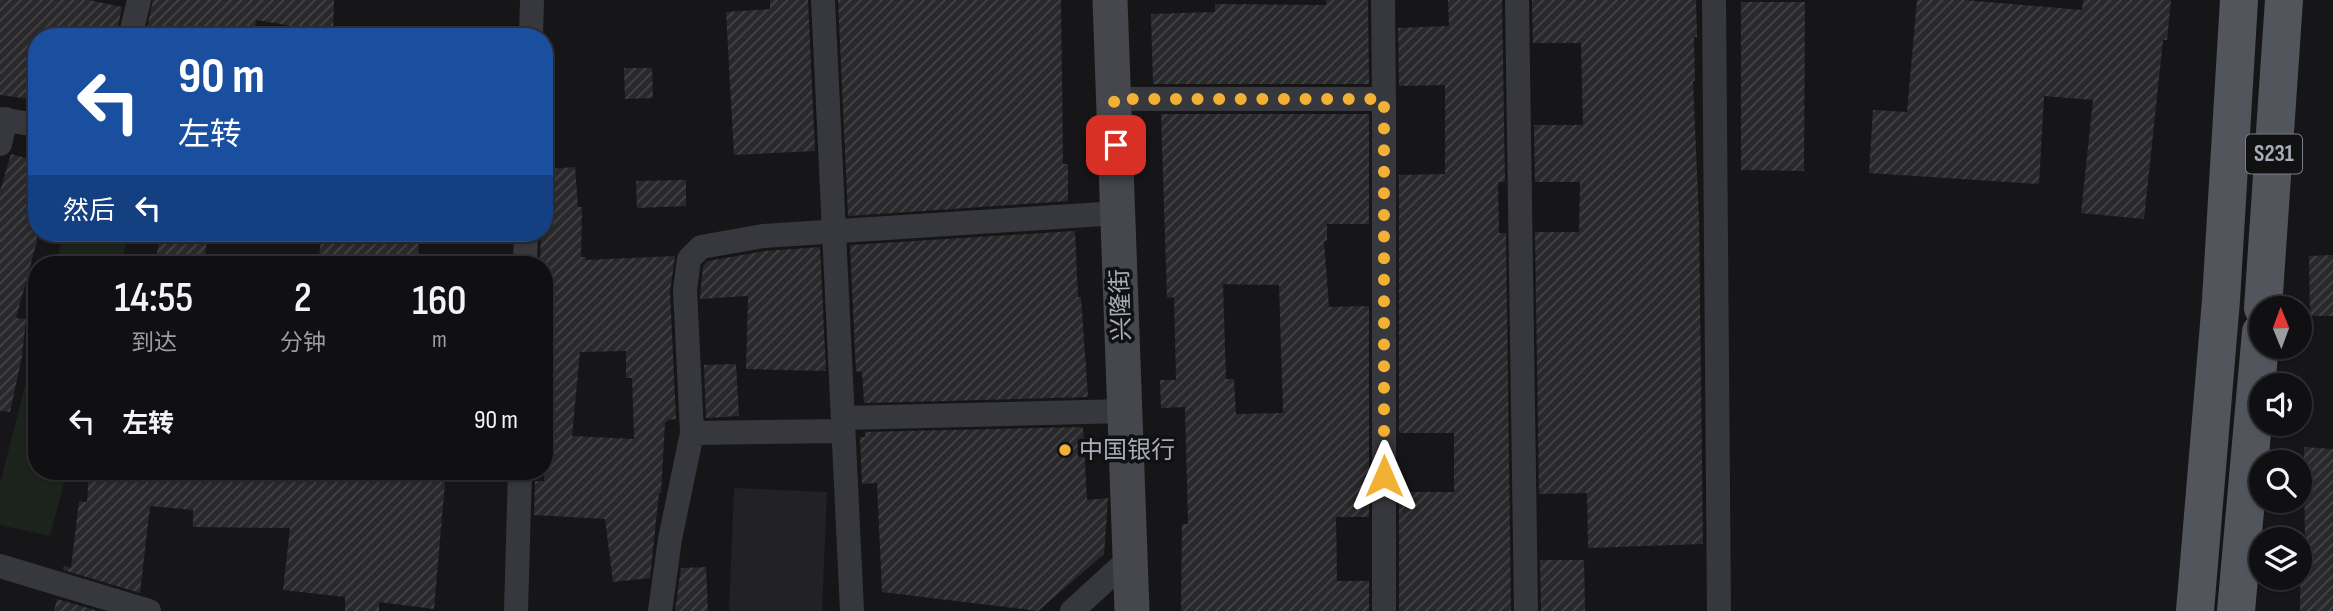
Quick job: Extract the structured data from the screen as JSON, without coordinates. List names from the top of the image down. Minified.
{"streets":{"main road":["S231"],"street":["兴隆街"]},"places":["中国银行"],"north":"top","page":{"turn":["90 m","左转"],"then":"然后","eta":["14:55","到达","2","分钟","160","m"],"list":[{"name":"左转","value":"90 m"}]}}
